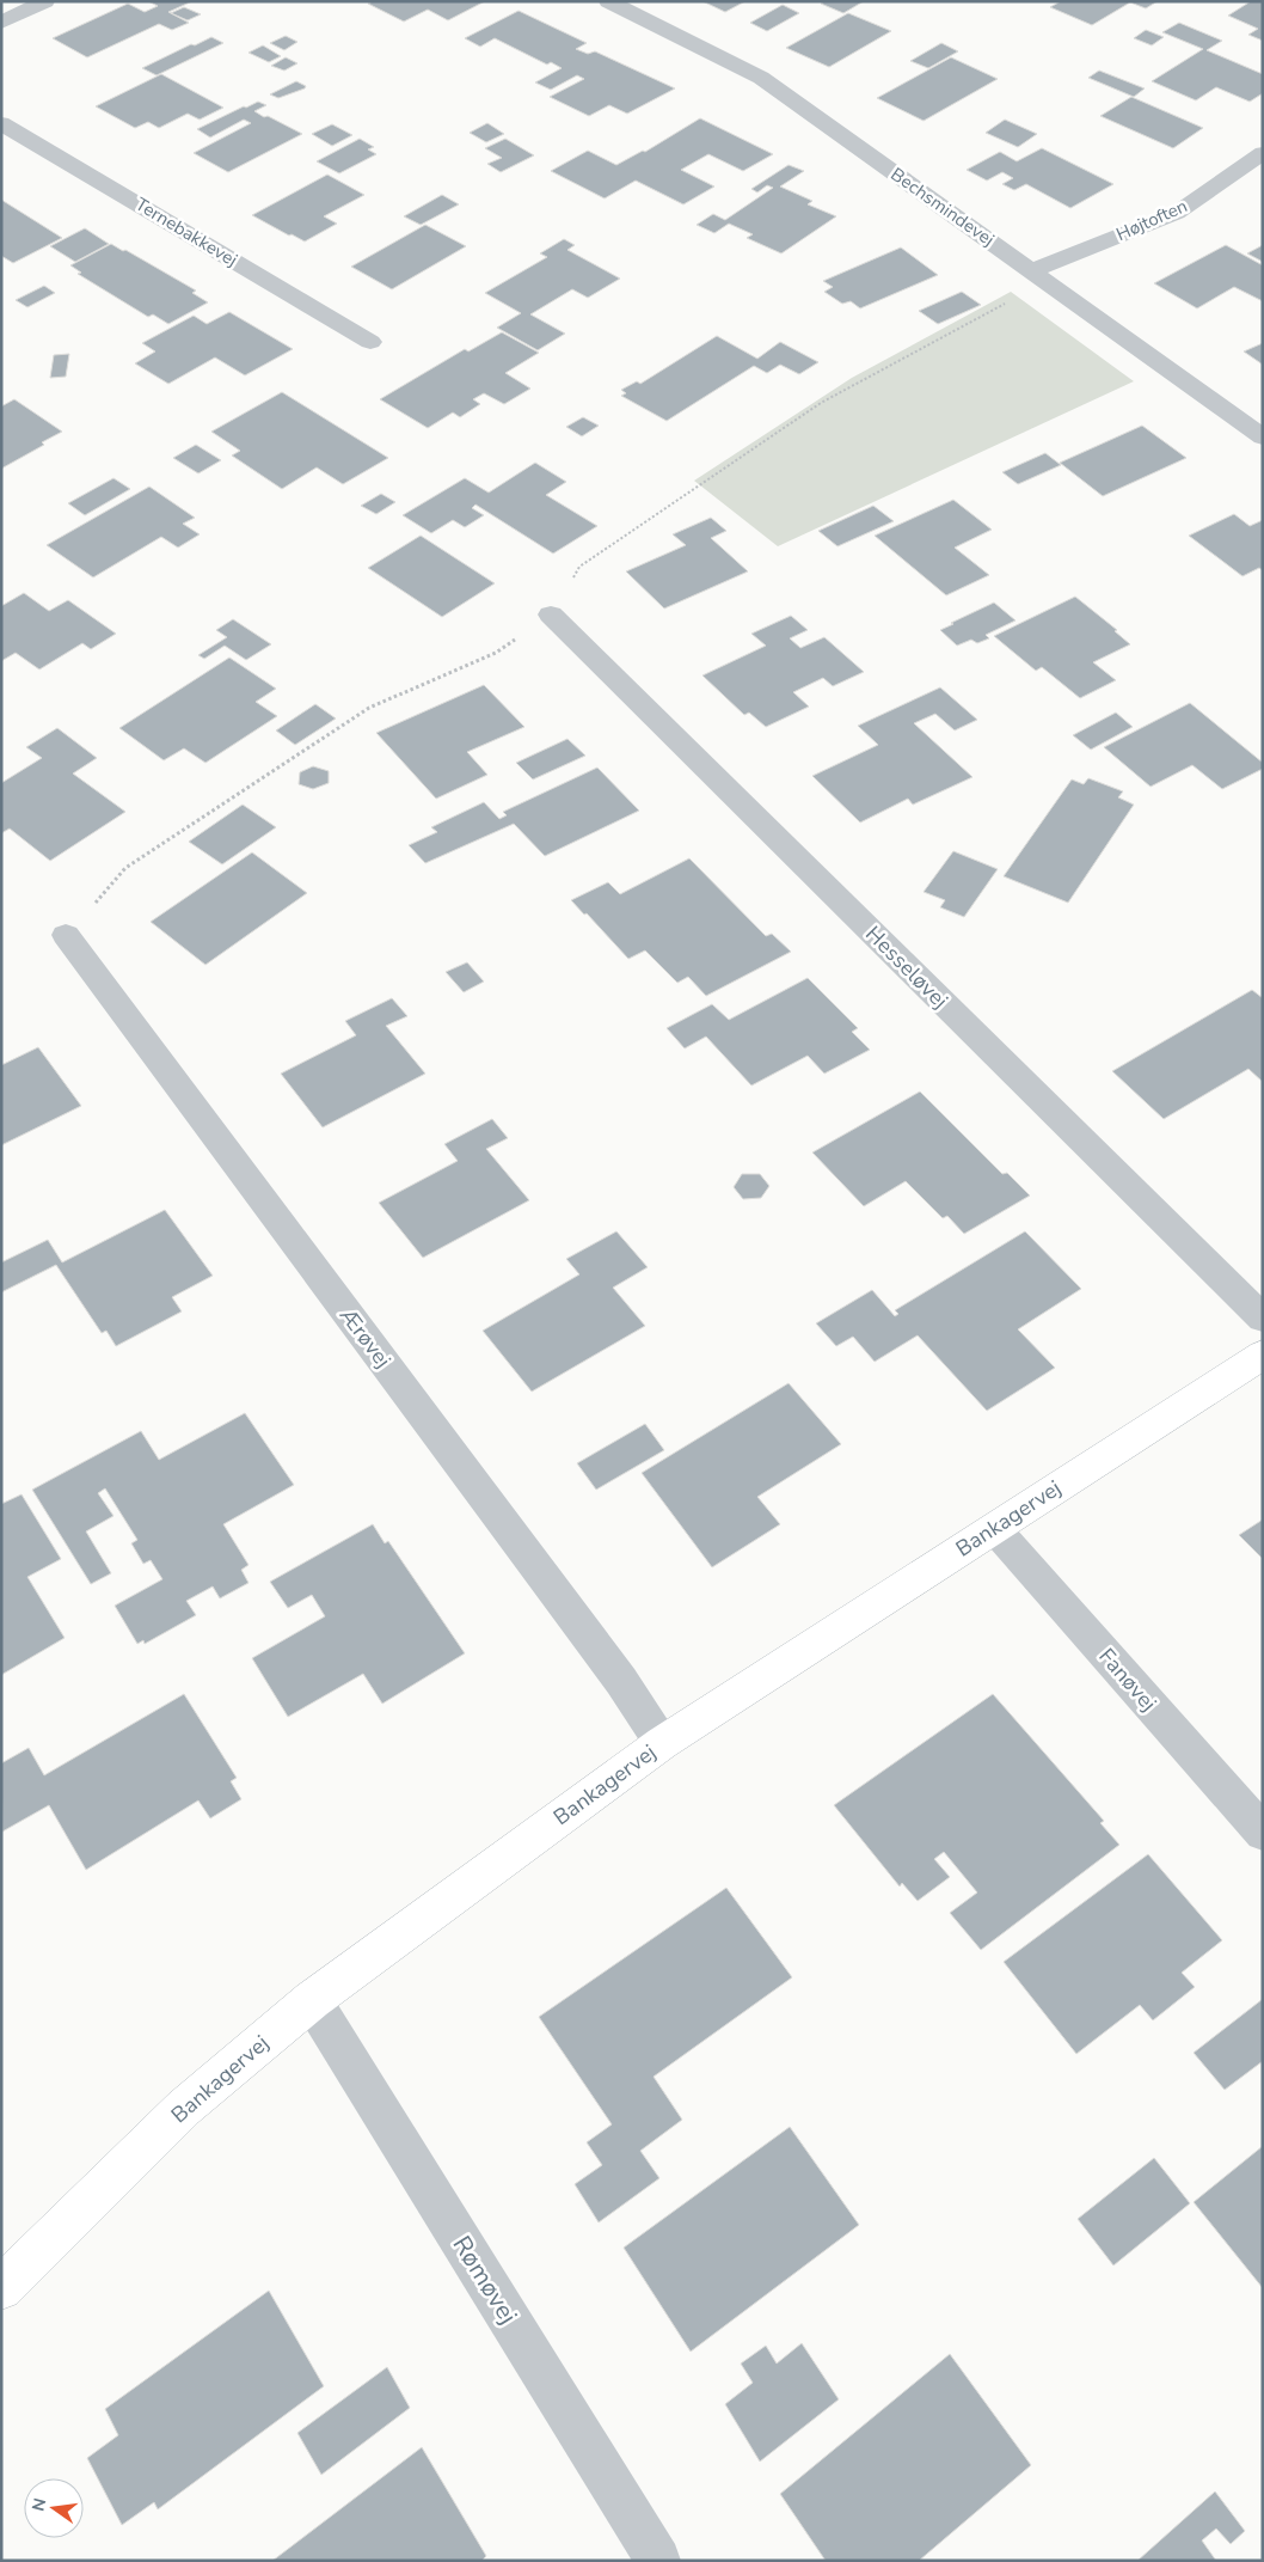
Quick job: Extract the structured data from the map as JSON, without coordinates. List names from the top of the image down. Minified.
{"streets":{"street":["Bechsmindevej","Højtoften","Ternebakkevej","Hesseløvej","Ærøvej","Bankagervej","Fanøvej","Rømøvej"]},"crossings":[["Bechsmindevej","Højtoften"],["Ærøvej","Bankagervej"],["Bankagervej","Fanøvej"],["Bankagervej","Rømøvej"]],"north":"left"}
